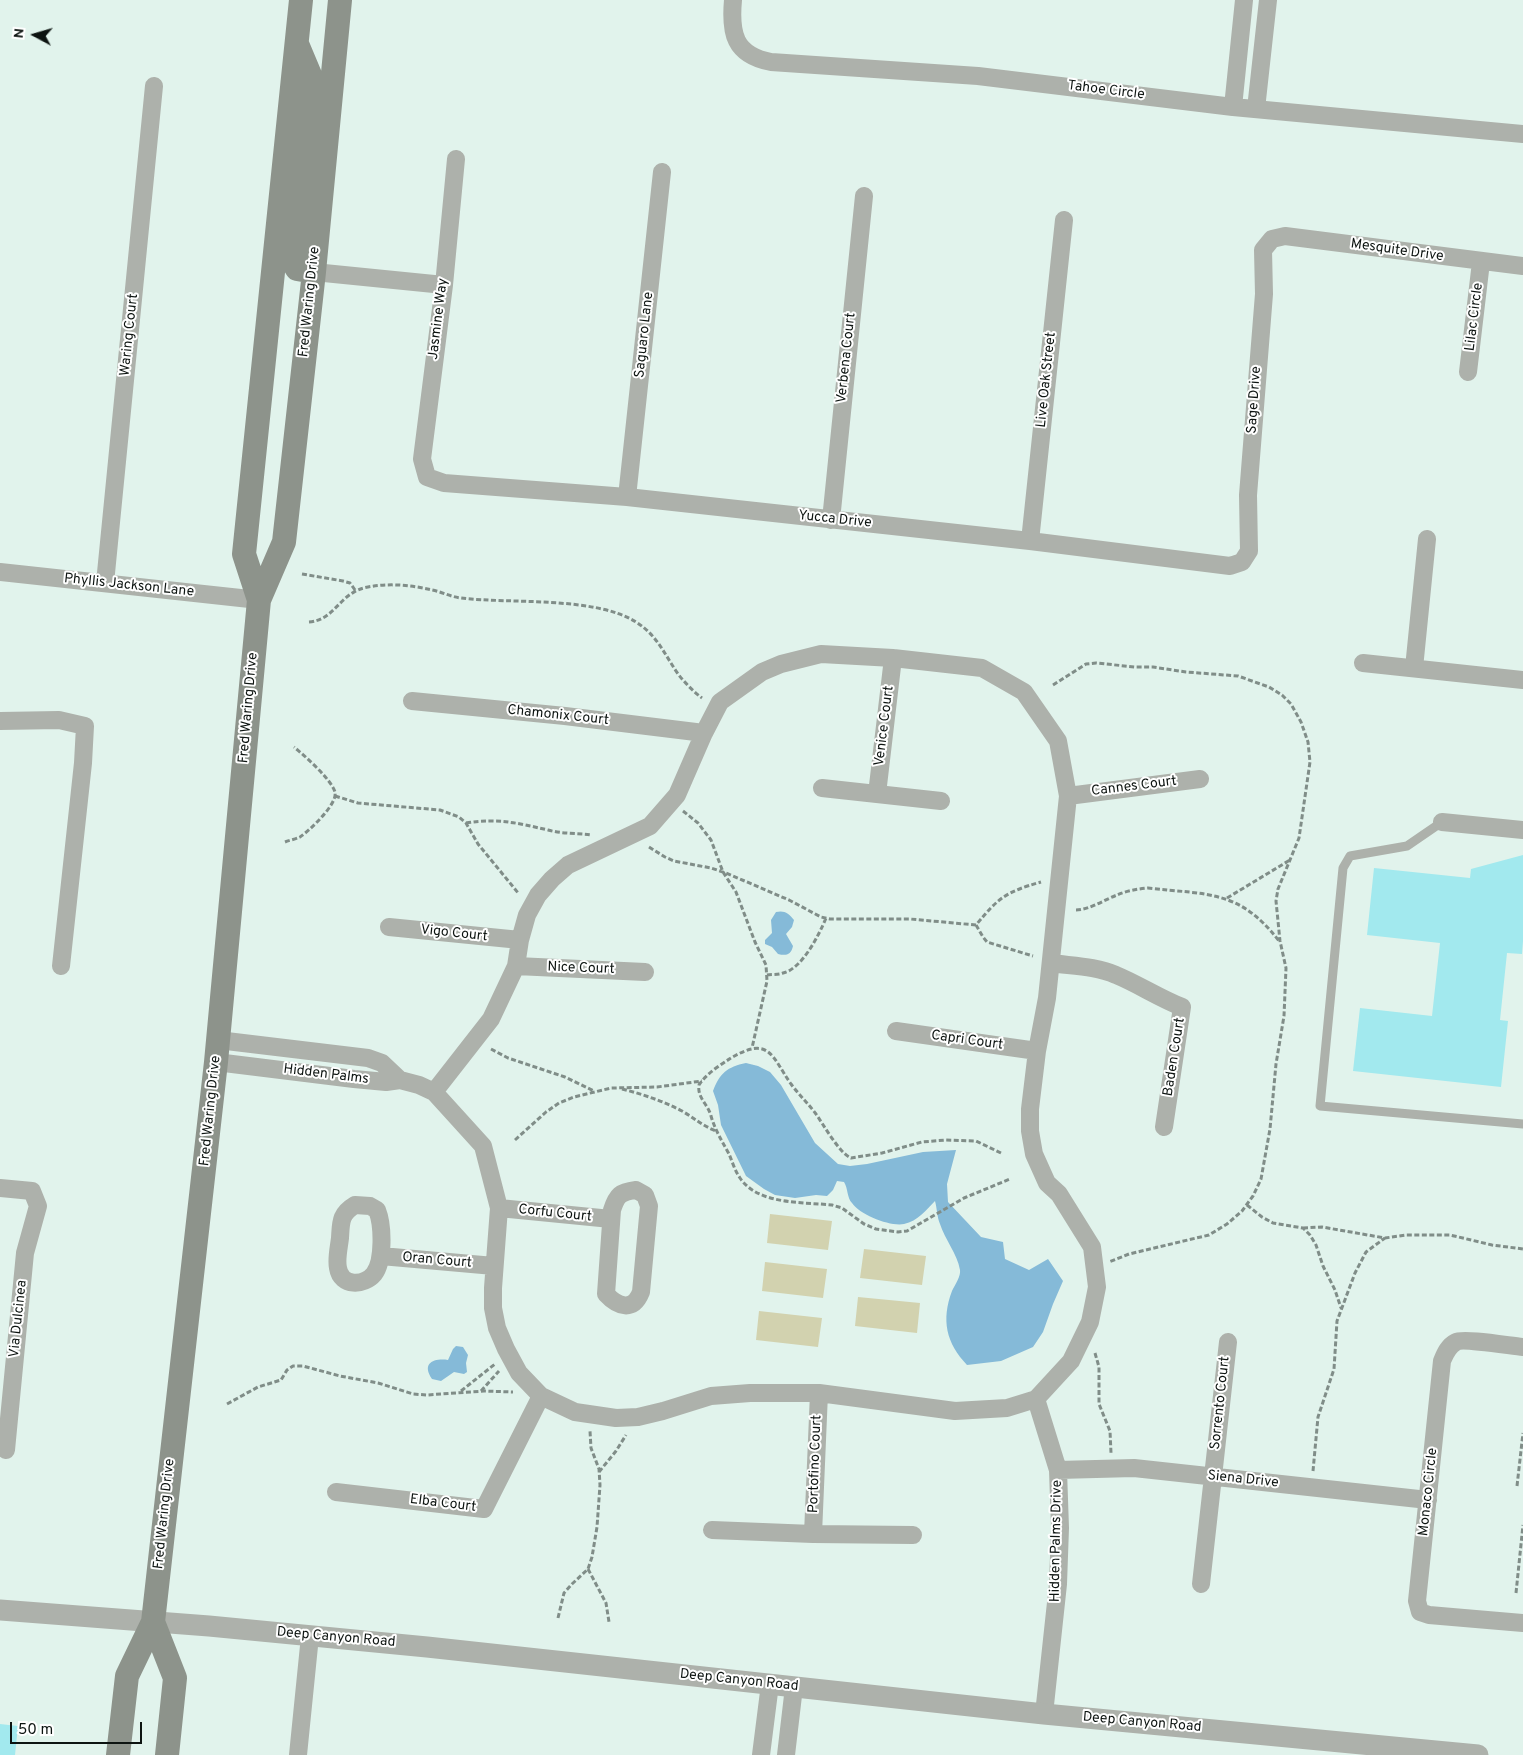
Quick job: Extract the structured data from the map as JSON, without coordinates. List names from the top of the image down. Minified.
{"streets":{"main road":["Fred Waring Drive"],"street":["Tahoe Circle","Mesquite Drive","Lilac Circle","Jasmine Way","Waring Court","Saguaro Lane","Verbena Court","Live Oak Street","Sage Drive","Yucca Drive","Phyllis Jackson Lane","Chamonix Court","Venice Court","Cannes Court","Vigo Court","Nice Court","Capri Court","Baden Court","Hidden Palms","Corfu Court","Oran Court","Via Dulcinea","Sorrento Court","Portofino Court","Siena Drive","Monaco Circle","Elba Court","Hidden Palms Drive","Deep Canyon Road"]},"crossings":[["Mesquite Drive","Lilac Circle"],["Mesquite Drive","Sage Drive"],["Fred Waring Drive","Phyllis Jackson Lane"],["Fred Waring Drive","Hidden Palms"],["Fred Waring Drive","Deep Canyon Road"],["Jasmine Way","Yucca Drive"],["Waring Court","Phyllis Jackson Lane"],["Saguaro Lane","Yucca Drive"],["Verbena Court","Yucca Drive"],["Live Oak Street","Yucca Drive"],["Sage Drive","Yucca Drive"],["Sorrento Court","Siena Drive"],["Siena Drive","Monaco Circle"],["Siena Drive","Hidden Palms Drive"],["Hidden Palms Drive","Deep Canyon Road"]],"scale_bar":"50 m","north":"left"}
